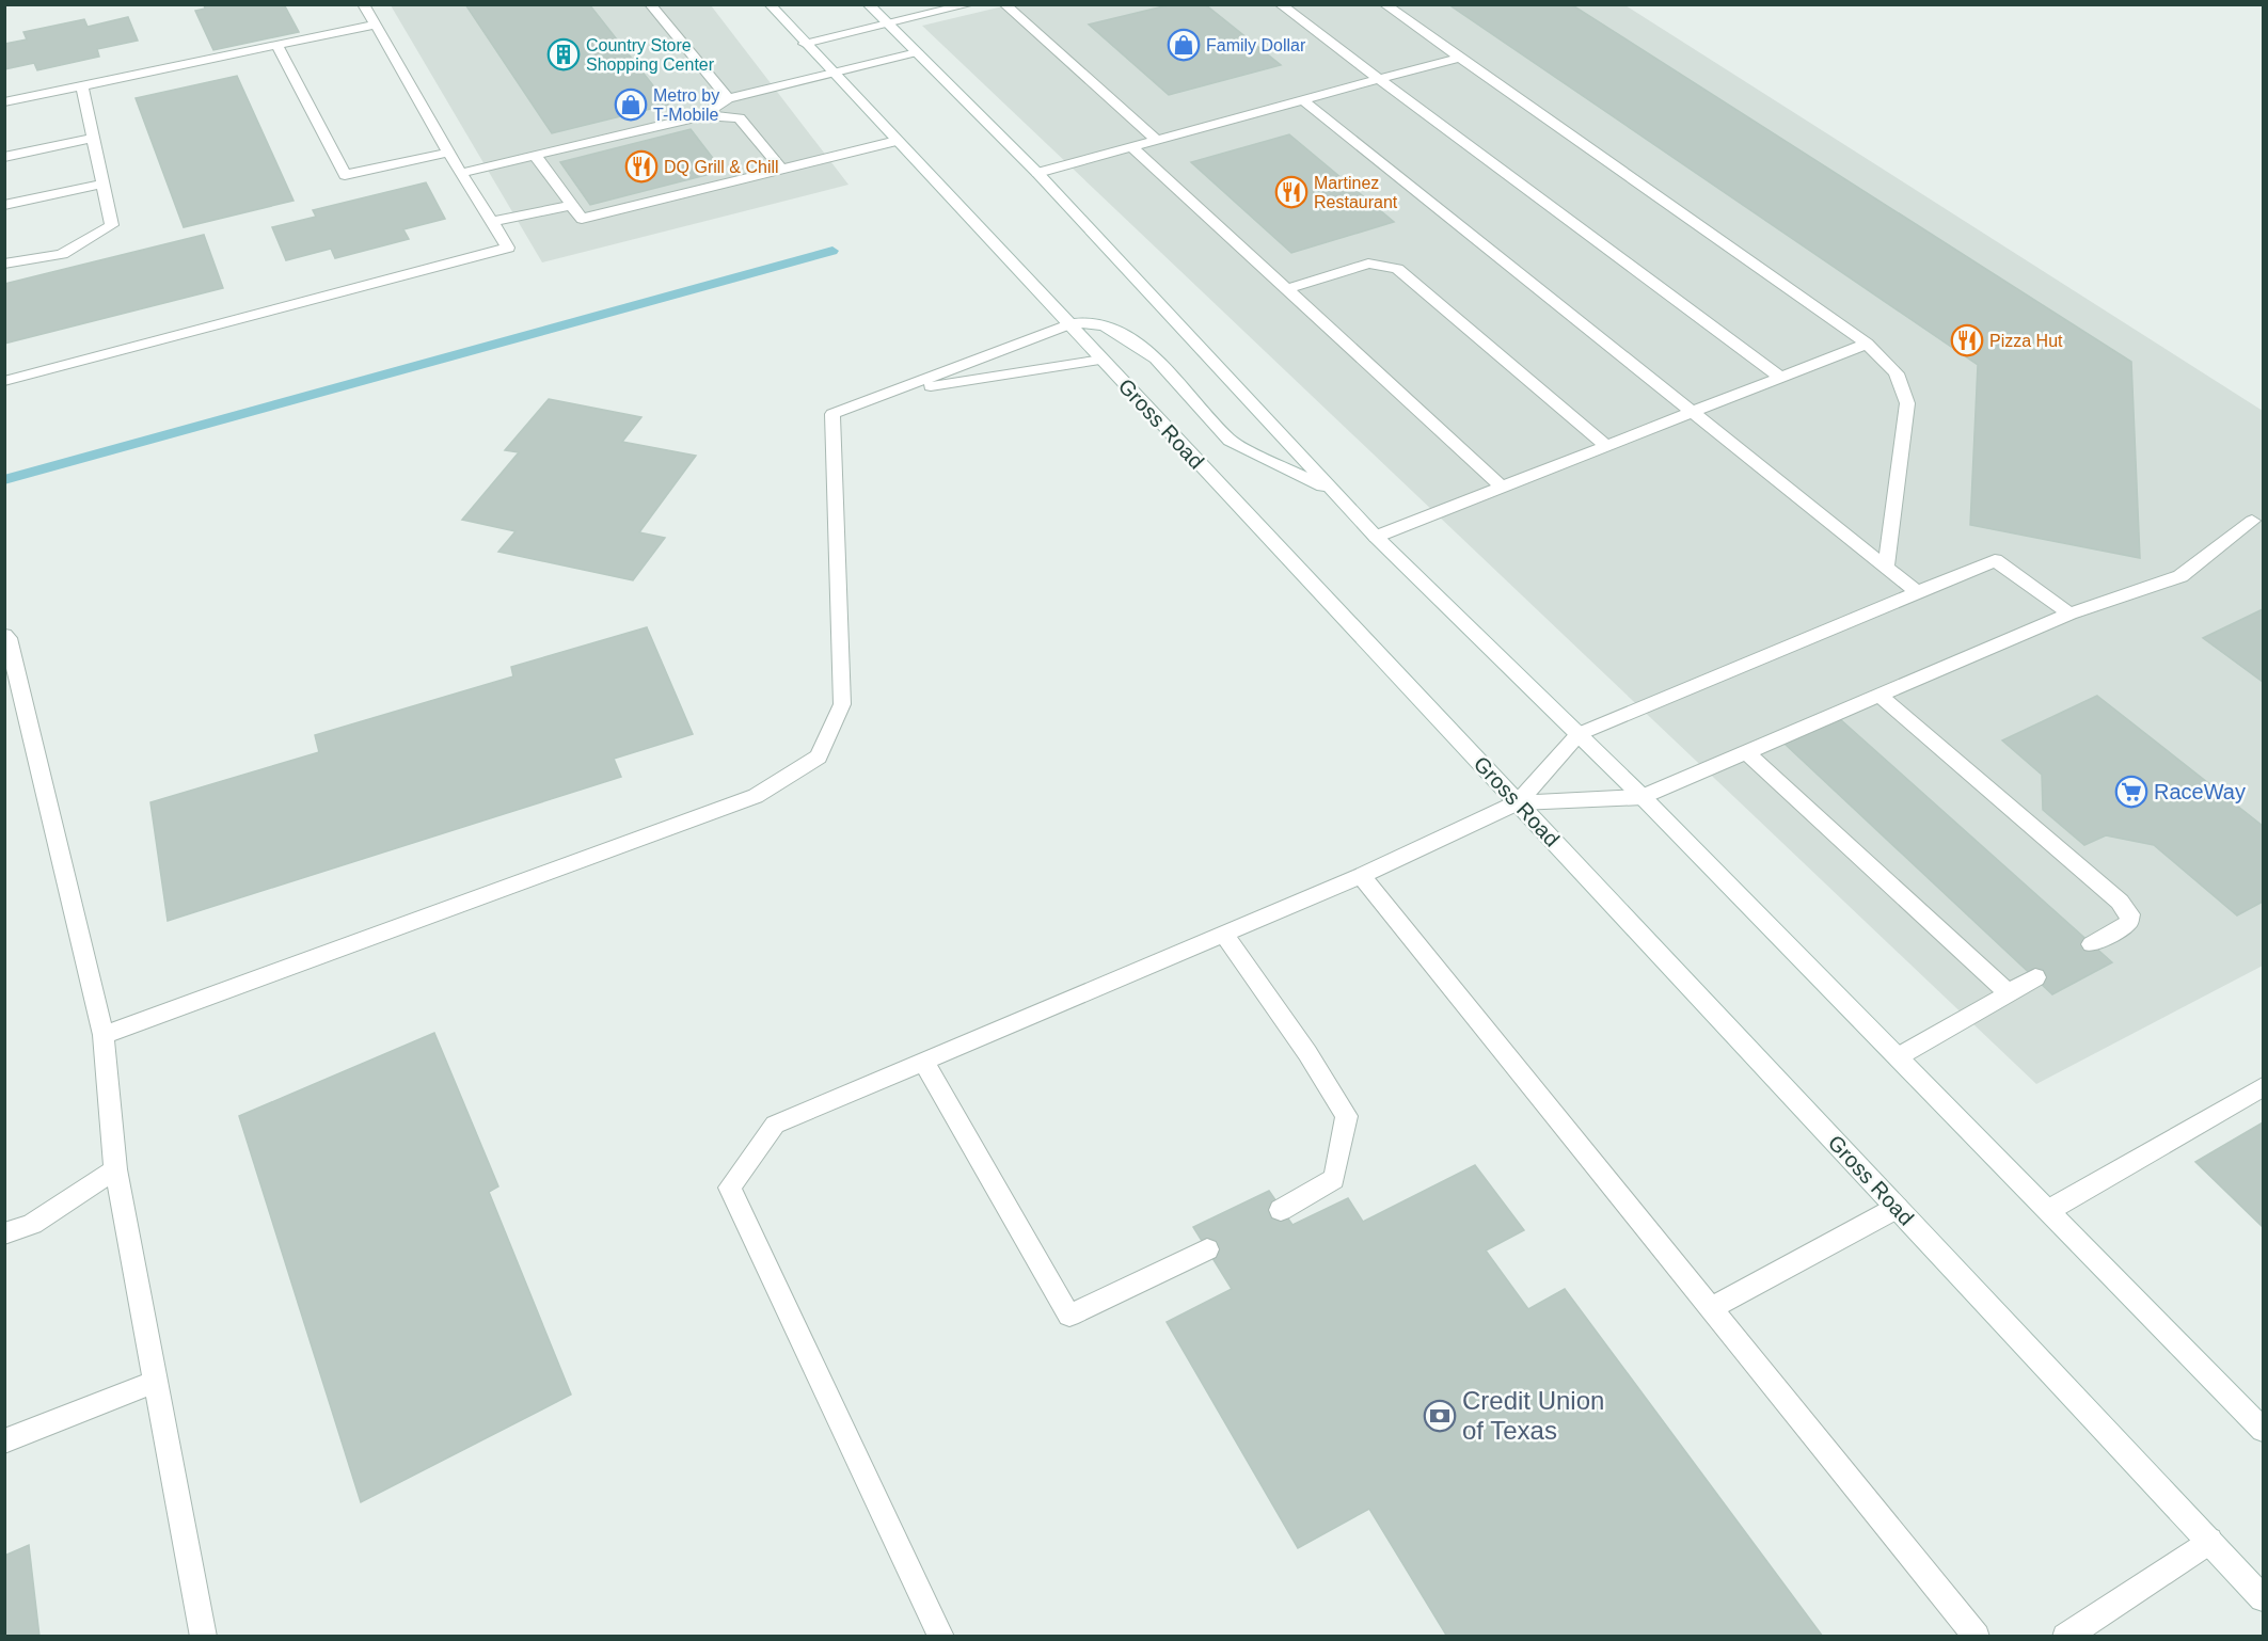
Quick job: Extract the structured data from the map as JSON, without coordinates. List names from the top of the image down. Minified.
{"streets":{"main road":["Gross Road"]},"places":{"shop":["Family Dollar","Metro by T-Mobile"],"building":["Country Store Shopping Center"],"restaurant":["DQ Grill & Chill","Martinez Restaurant","Pizza Hut"],"supermarket":["RaceWay"],"bank":["Credit Union of Texas"]}}
